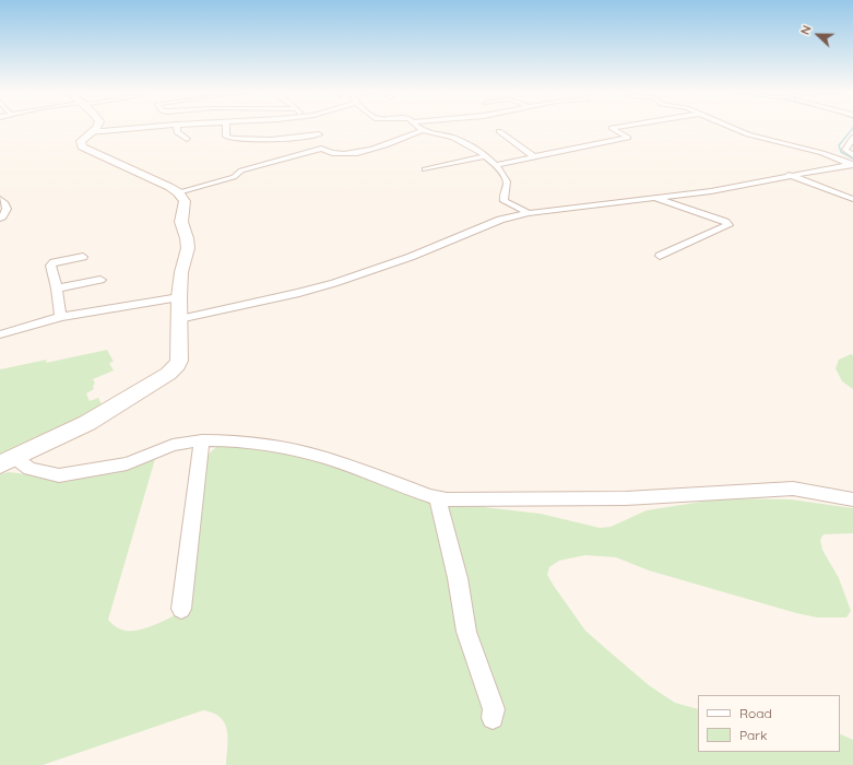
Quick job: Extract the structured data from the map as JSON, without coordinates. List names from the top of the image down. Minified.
{"legend":["Road","Park"],"north":"left"}
